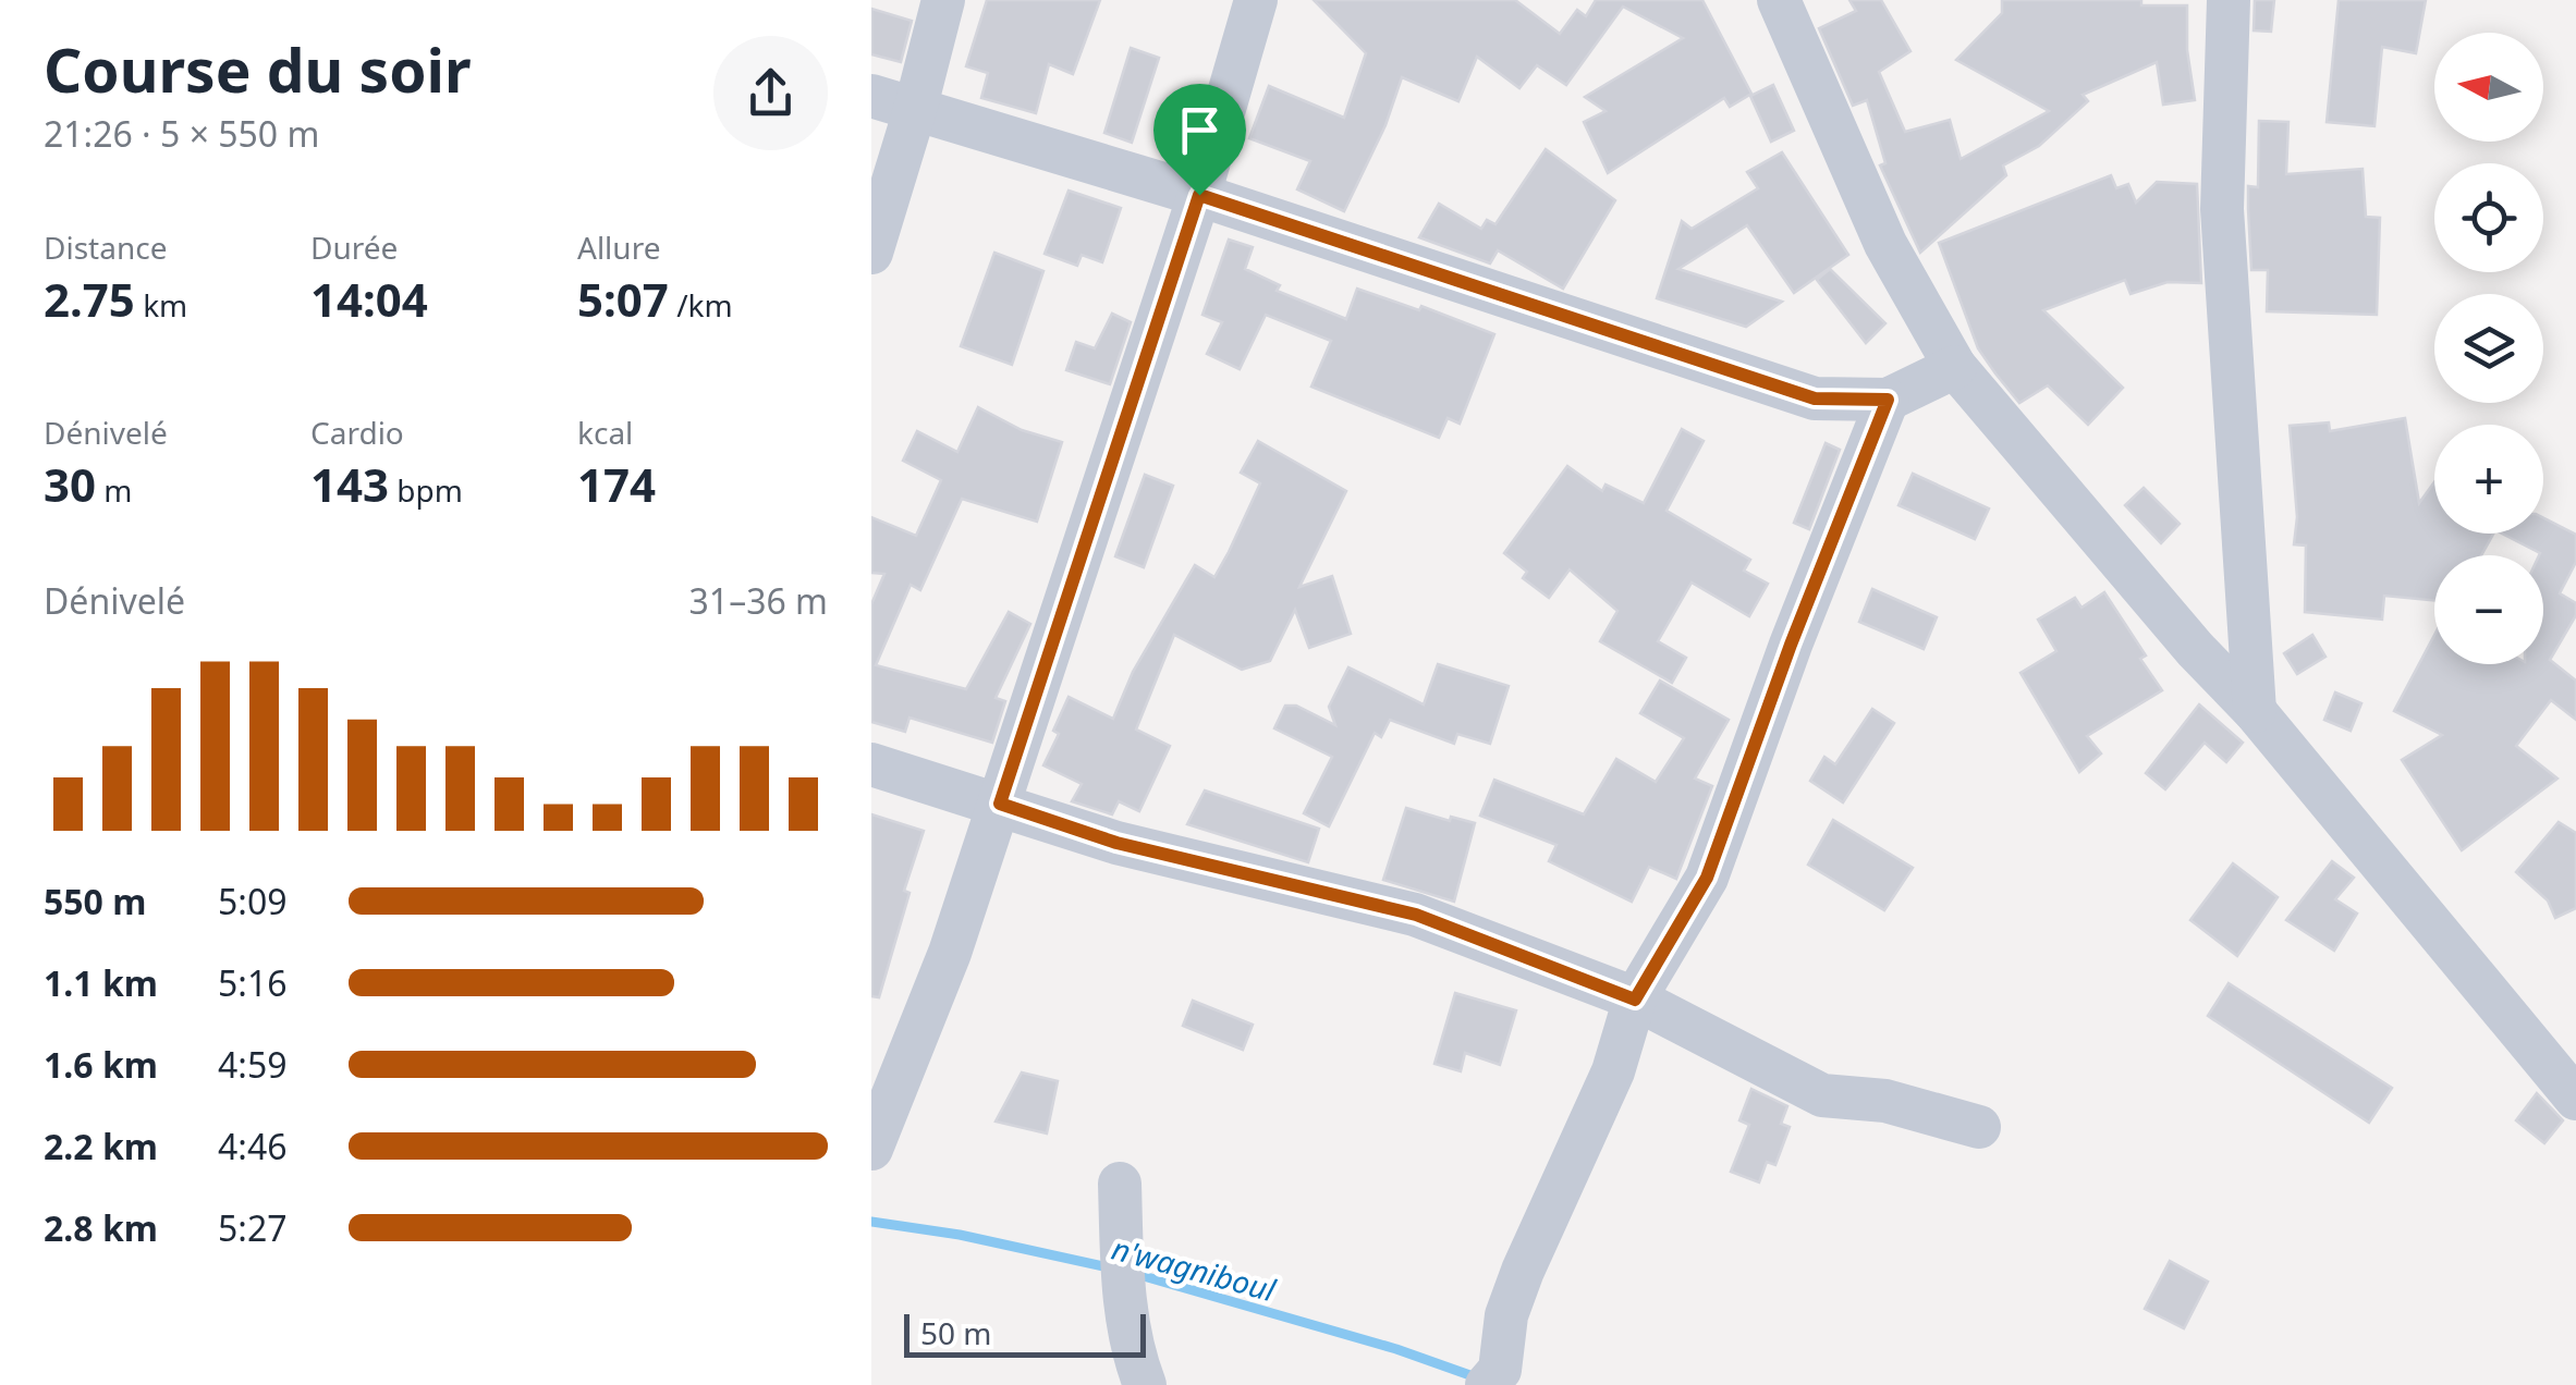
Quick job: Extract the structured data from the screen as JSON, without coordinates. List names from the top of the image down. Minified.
{"water":["n'wagniboul"],"scale_bar":"50 m","north":"left","page":{"heading":["Course du soir","21:26 · 5 × 550 m"],"map_buttons":["+","−"],"stats":[["Distance","2.75 km"],["Durée","14:04"],["Allure","5:07 /km"],["Dénivelé","30 m"],["Cardio","143 bpm"],["kcal","174"]],"chart":["Dénivelé","31–36 m"],"list":[{"name":"550 m","note":"5:09"},{"name":"1.1 km","note":"5:16"},{"name":"1.6 km","note":"4:59"},{"name":"2.2 km","note":"4:46"},{"name":"2.8 km","note":"5:27"}],"scale":"50 m"}}
